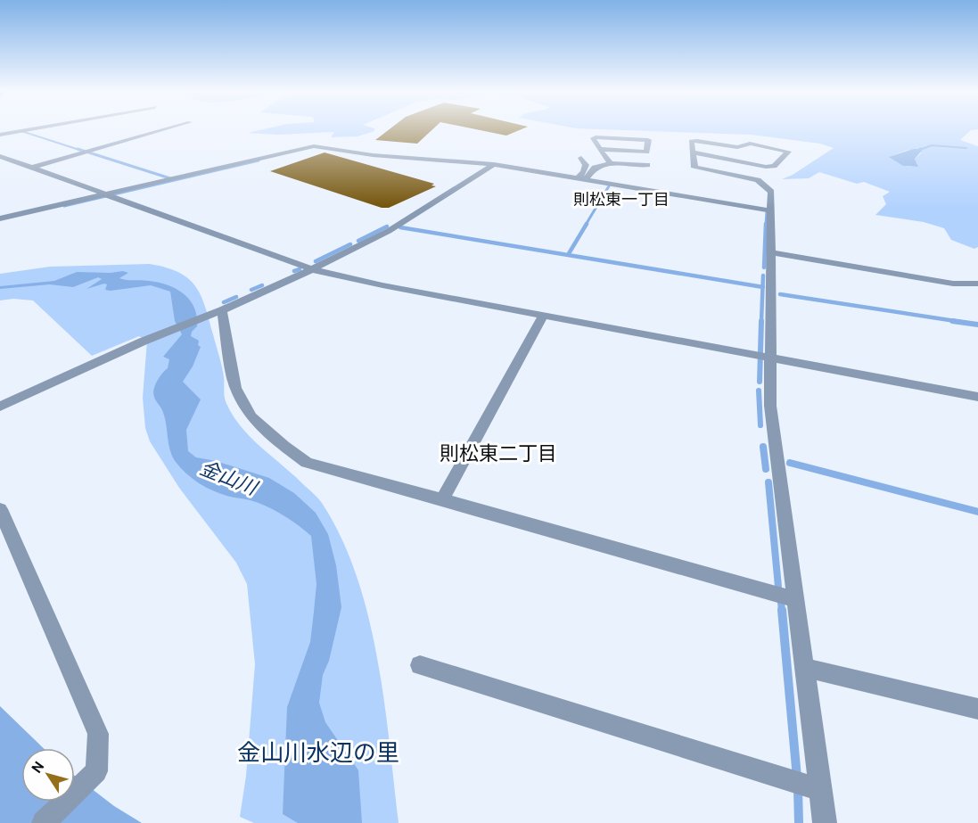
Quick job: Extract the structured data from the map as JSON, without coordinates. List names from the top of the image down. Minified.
{"districts":["則松東一丁目","則松東二丁目"],"water":["金山川"],"parks":["金山川水辺の里"],"north":"top left"}
